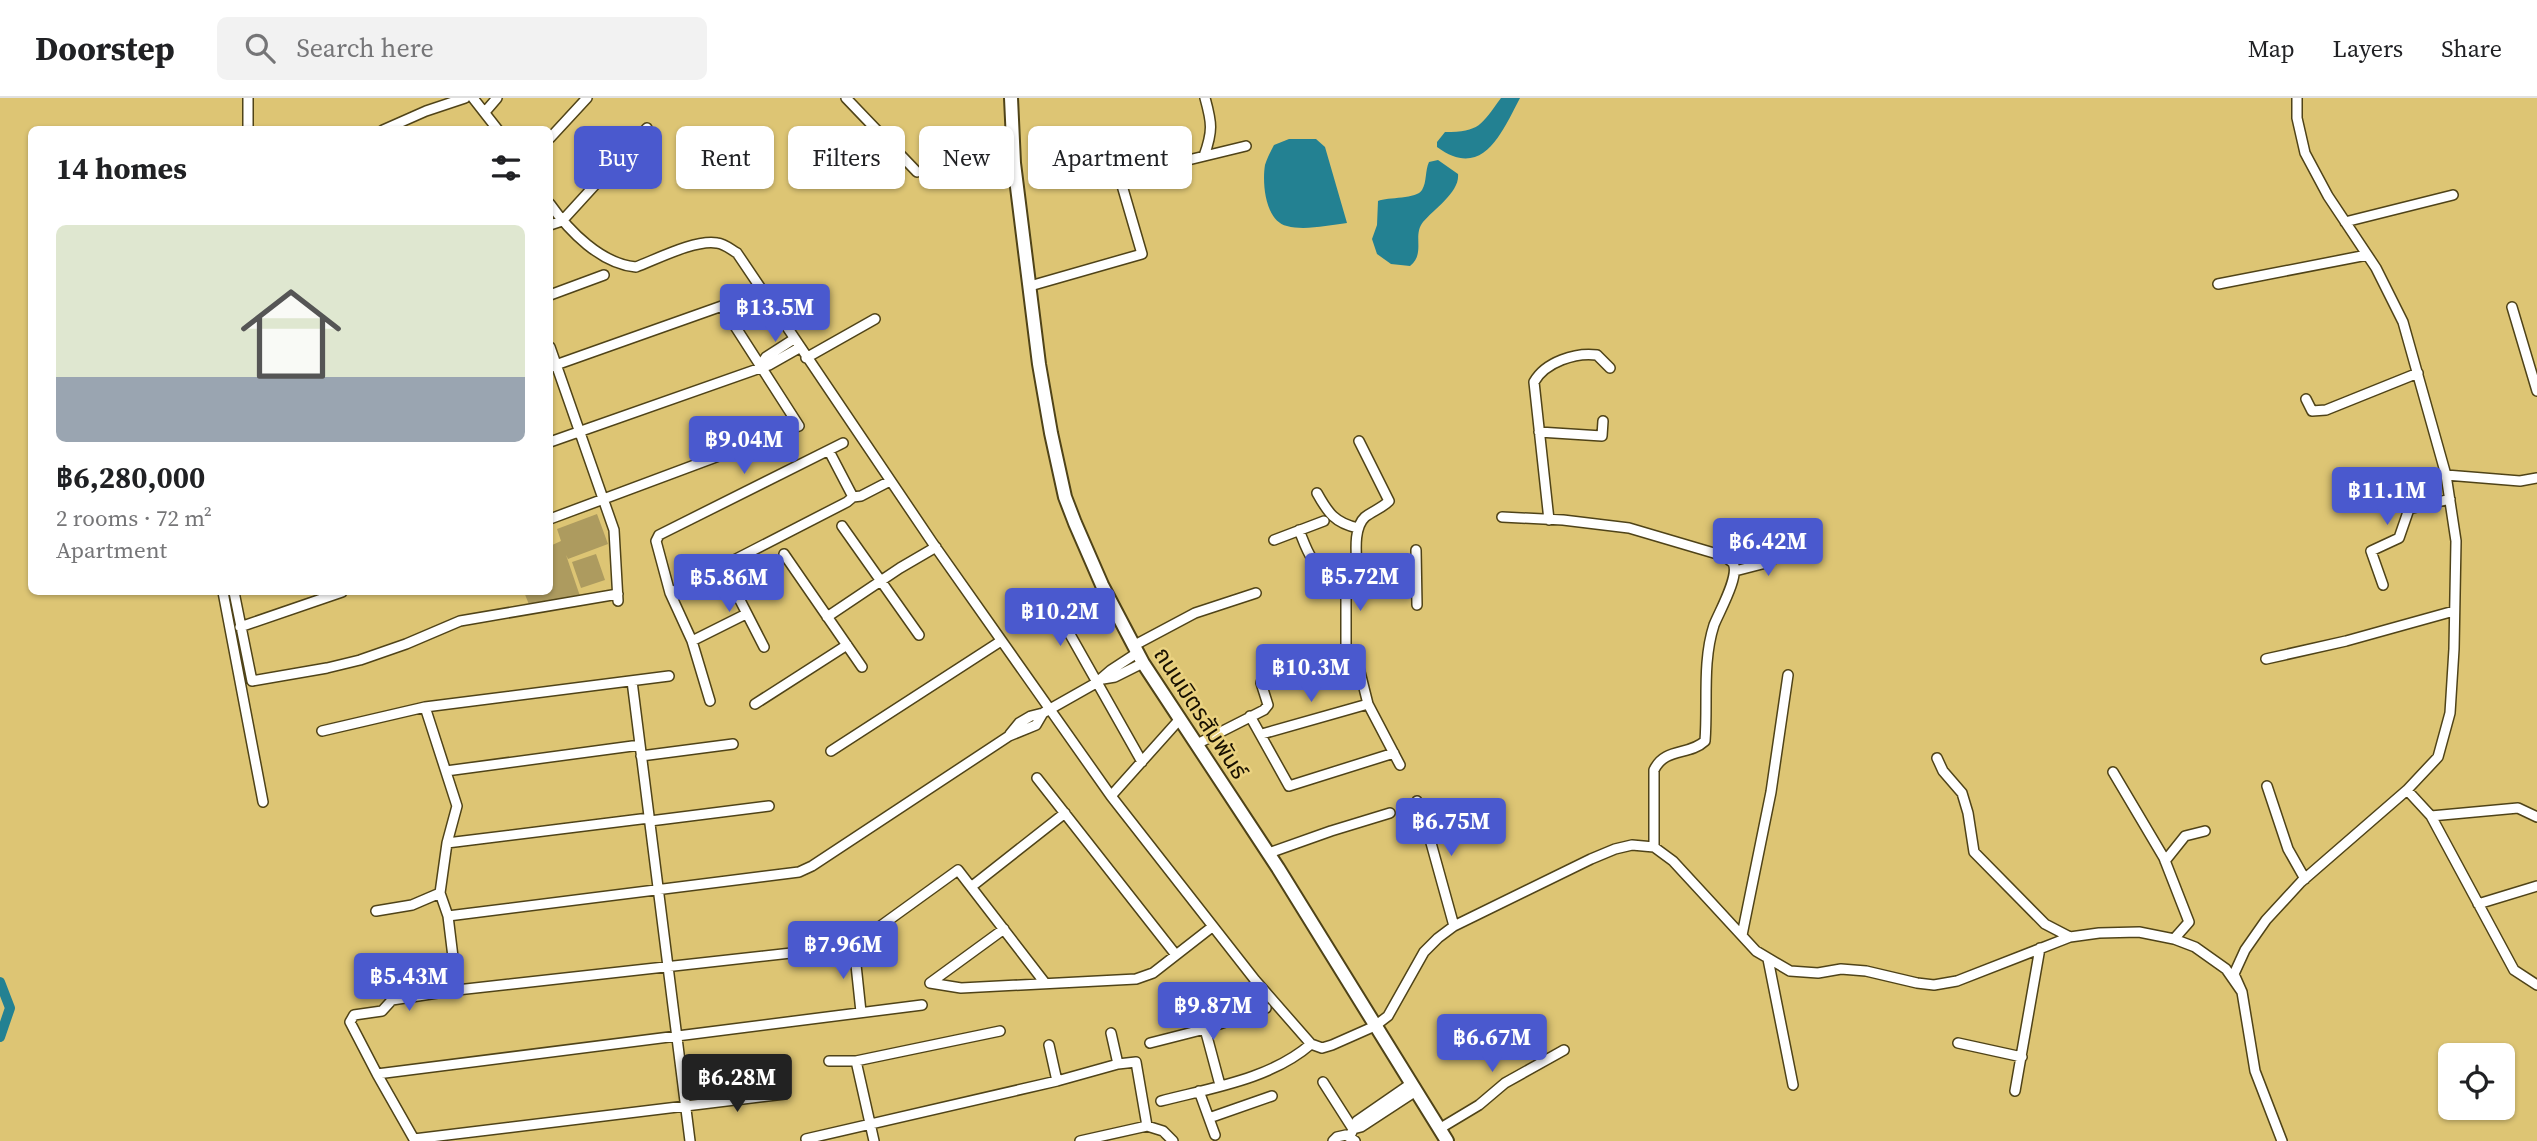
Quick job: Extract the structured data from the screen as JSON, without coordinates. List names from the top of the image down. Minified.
{"streets":{"street":["ถนนมิตรสัมพันธ์"]},"page":{"header":"Doorstep","search":"Search here","nav":["Map","Layers","Share"],"chip":["Buy","Rent","Filters","New","Apartment"],"heading":"14 homes","list":[{"name":"฿6,280,000","note":"2 rooms · 72 m² · Apartment"}],"price":["฿13.5M","฿9.04M","฿11.1M","฿6.42M","฿5.72M","฿5.86M","฿10.2M","฿10.3M","฿6.75M","฿7.96M","฿5.43M","฿9.87M","฿6.67M","฿6.28M"]}}
